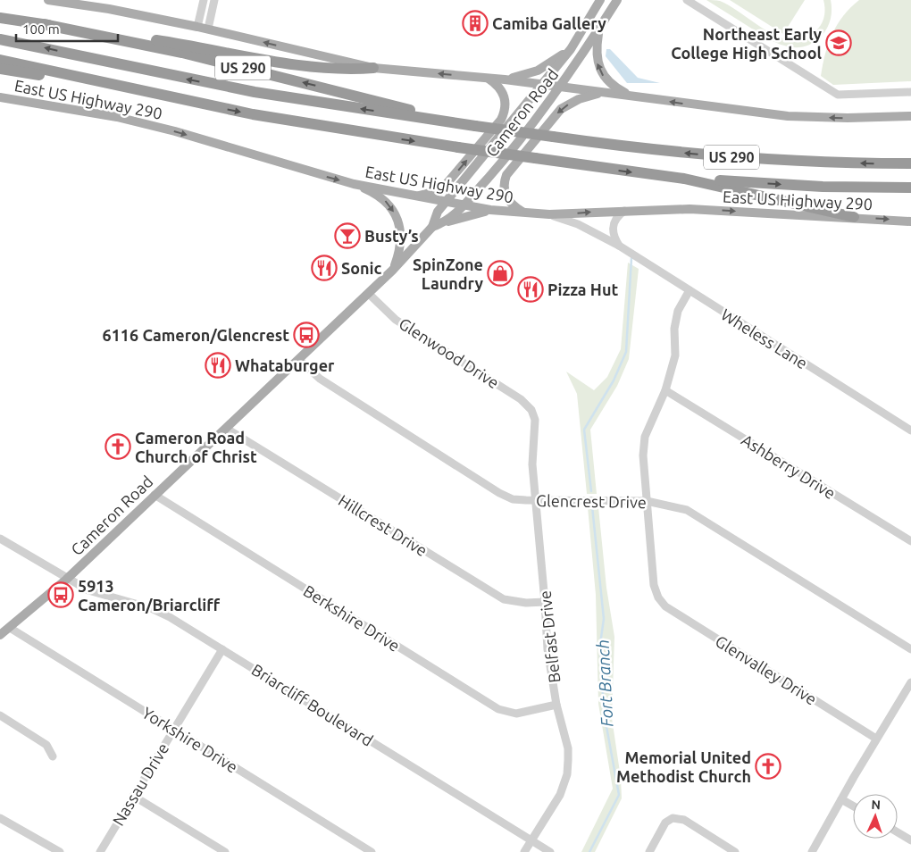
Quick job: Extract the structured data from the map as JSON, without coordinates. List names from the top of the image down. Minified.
{"streets":{"highway":["US 290"],"main road":["East US Highway 290","Cameron Road"],"street":["Wheless Lane","Glenwood Drive","Ashberry Drive","Glencrest Drive","Hillcrest Drive","Berkshire Drive","Belfast Drive","Glenvalley Drive","Briarcliff Boulevard","Yorkshire Drive","Nassau Drive"]},"crossings":[["East US Highway 290","Cameron Road"],["East US Highway 290","Wheless Lane"],["Cameron Road","Glenwood Drive"],["Cameron Road","Glencrest Drive"],["Cameron Road","Hillcrest Drive"],["Cameron Road","Berkshire Drive"],["Cameron Road","Briarcliff Boulevard"],["Cameron Road","Yorkshire Drive"],["Glenwood Drive","Belfast Drive"],["Glencrest Drive","Belfast Drive"],["Glencrest Drive","Glenvalley Drive"],["Hillcrest Drive","Belfast Drive"],["Berkshire Drive","Belfast Drive"],["Belfast Drive","Briarcliff Boulevard"],["Briarcliff Boulevard","Nassau Drive"],["Yorkshire Drive","Nassau Drive"]],"one_way":["East US Highway 290"],"water":["Fort Branch"],"places":{"building":["Camiba Gallery"],"school or university":["Northeast Early College High School"],"bar":["Busty’s"],"restaurant":["Sonic","Pizza Hut","Whataburger"],"shop":["SpinZone Laundry"],"bus stop":["6116 Cameron/Glencrest","5913 Cameron/Briarcliff"],"church":["Cameron Road Church of Christ","Memorial United Methodist Church"]},"scale_bar":"100 m","north":"top"}
